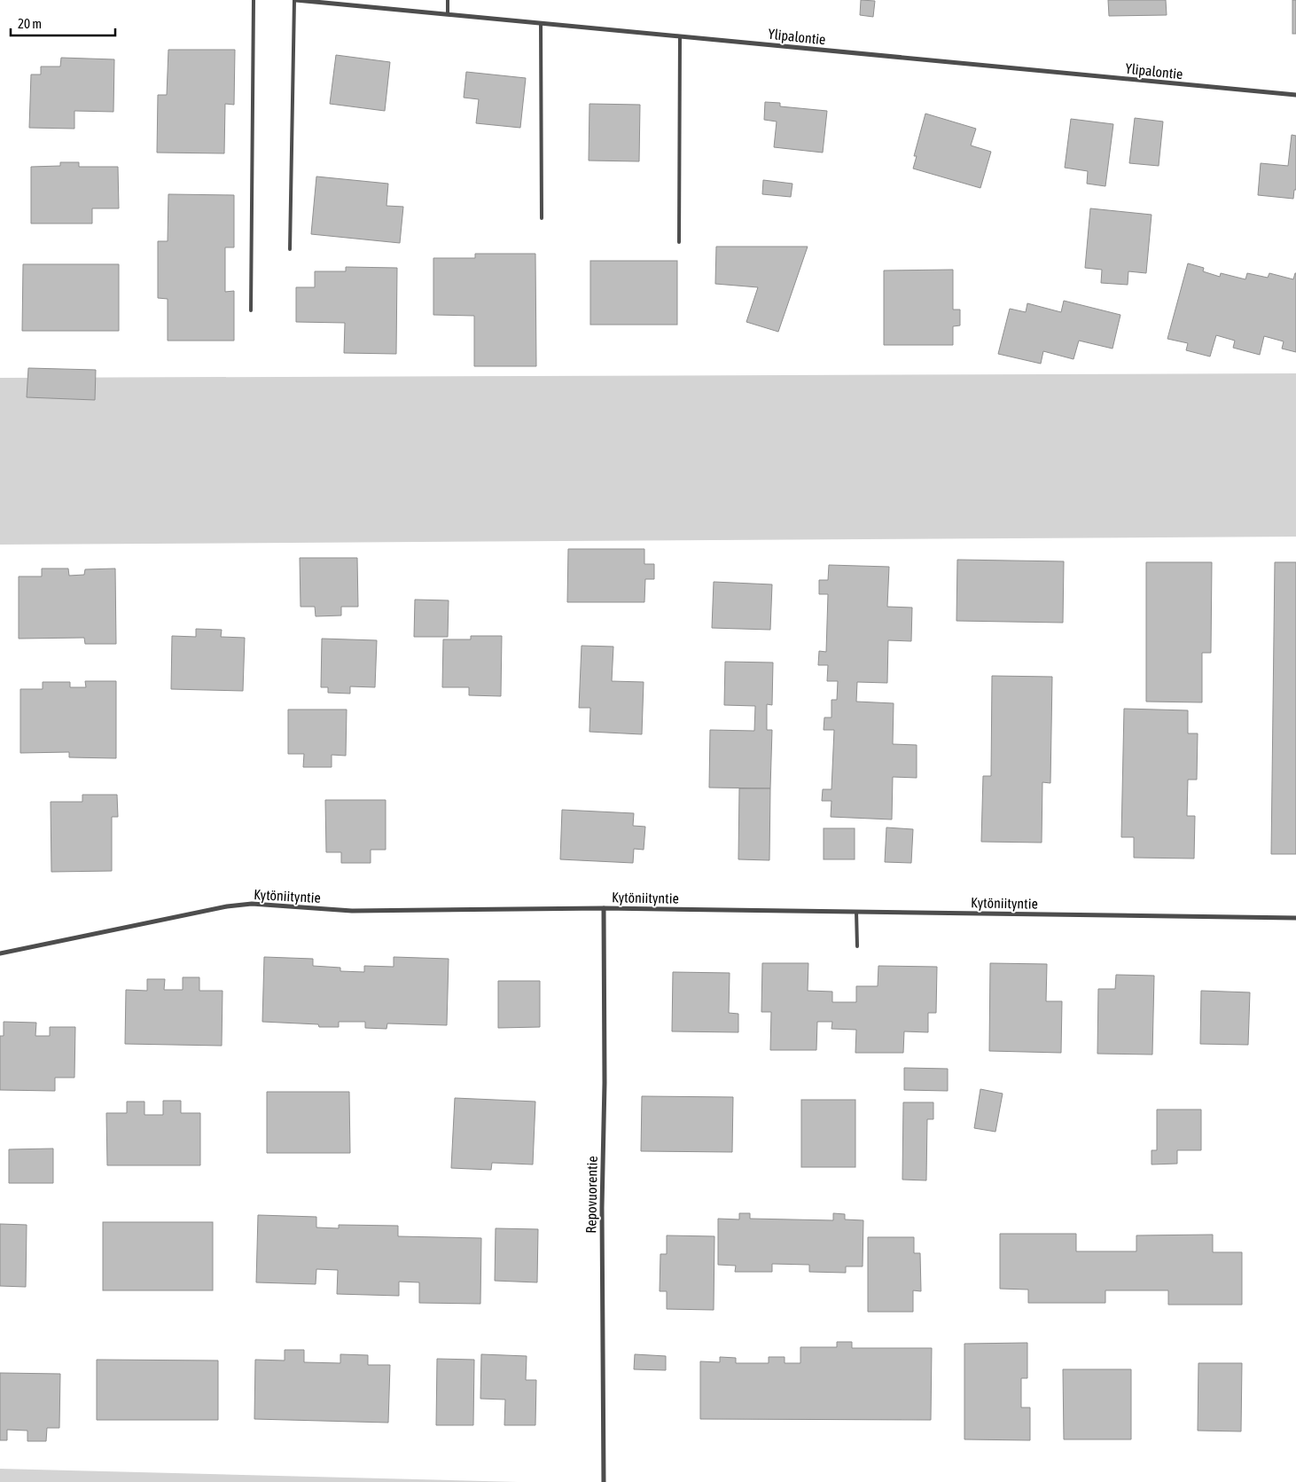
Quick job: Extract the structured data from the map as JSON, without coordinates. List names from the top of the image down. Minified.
{"streets":{"street":["Ylipalontie","Kytöniityntie","Repovuorentie"]},"crossings":[["Kytöniityntie","Repovuorentie"]],"scale_bar":"20 m"}
